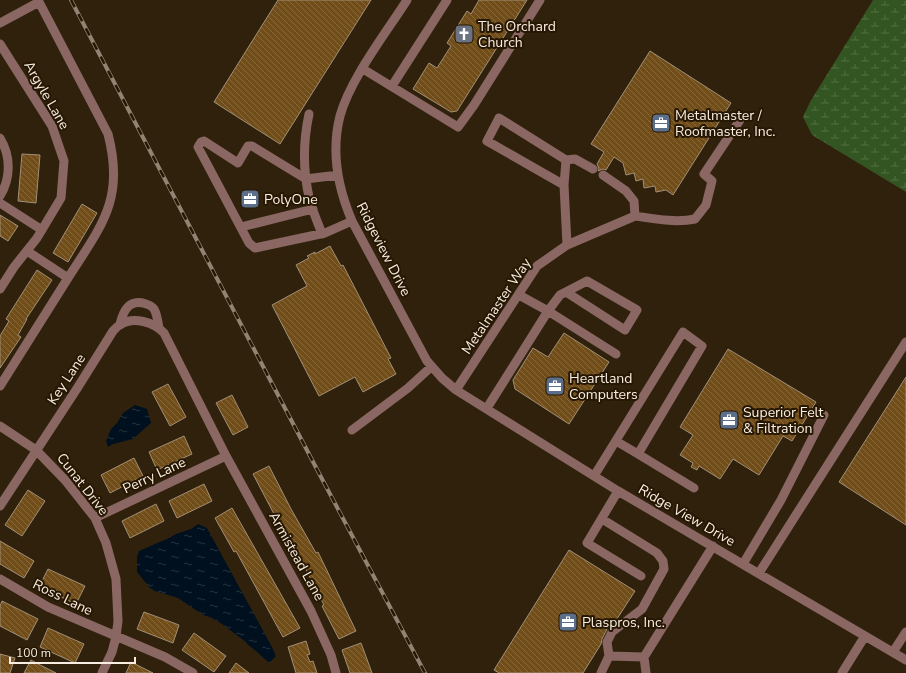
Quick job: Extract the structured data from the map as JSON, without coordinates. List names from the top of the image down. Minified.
{"streets":{"street":["Argyle Lane","Ridgeview Drive","Metalmaster Way","Key Lane","Perry Lane","Cunat Drive","Ridge View Drive","Armistead Lane","Ross Lane"]},"crossings":[["Ridgeview Drive","Metalmaster Way"],["Ridgeview Drive","Ridge View Drive"],["Metalmaster Way","Ridge View Drive"],["Key Lane","Perry Lane"],["Key Lane","Cunat Drive"],["Key Lane","Armistead Lane"],["Perry Lane","Cunat Drive"],["Perry Lane","Armistead Lane"],["Cunat Drive","Ross Lane"]],"places":{"church":["The Orchard Church"],"office":["Metalmaster / Roofmaster, Inc.","PolyOne","Heartland Computers","Superior Felt & Filtration","Plaspros, Inc."]},"scale_bar":"100 m"}
